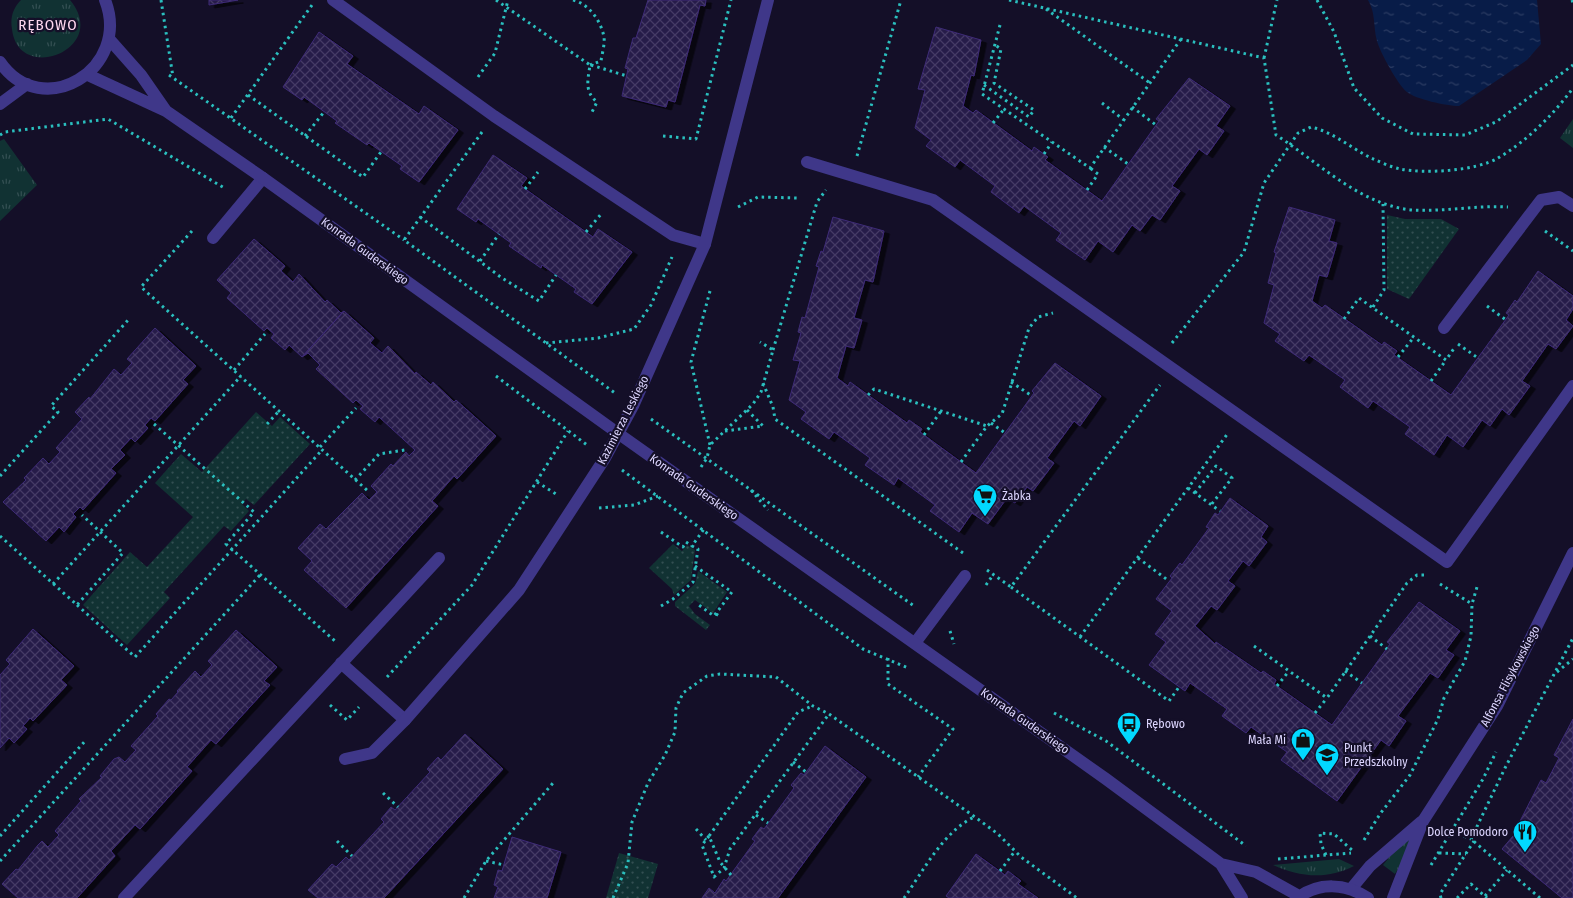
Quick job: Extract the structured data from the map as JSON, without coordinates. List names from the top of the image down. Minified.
{"streets":{"street":["Konrada Guderskiego","Kazimierza Leskiego","Alfonsa Flisykowskiego"]},"crossings":[["Konrada Guderskiego","Kazimierza Leskiego"]],"districts":["RĘBOWO"],"places":{"supermarket":["Żabka"],"bus stop":["Rębowo"],"shop":["Mała Mi"],"school or university":["Punkt Przedszkolny"],"restaurant":["Dolce Pomodoro"]}}
